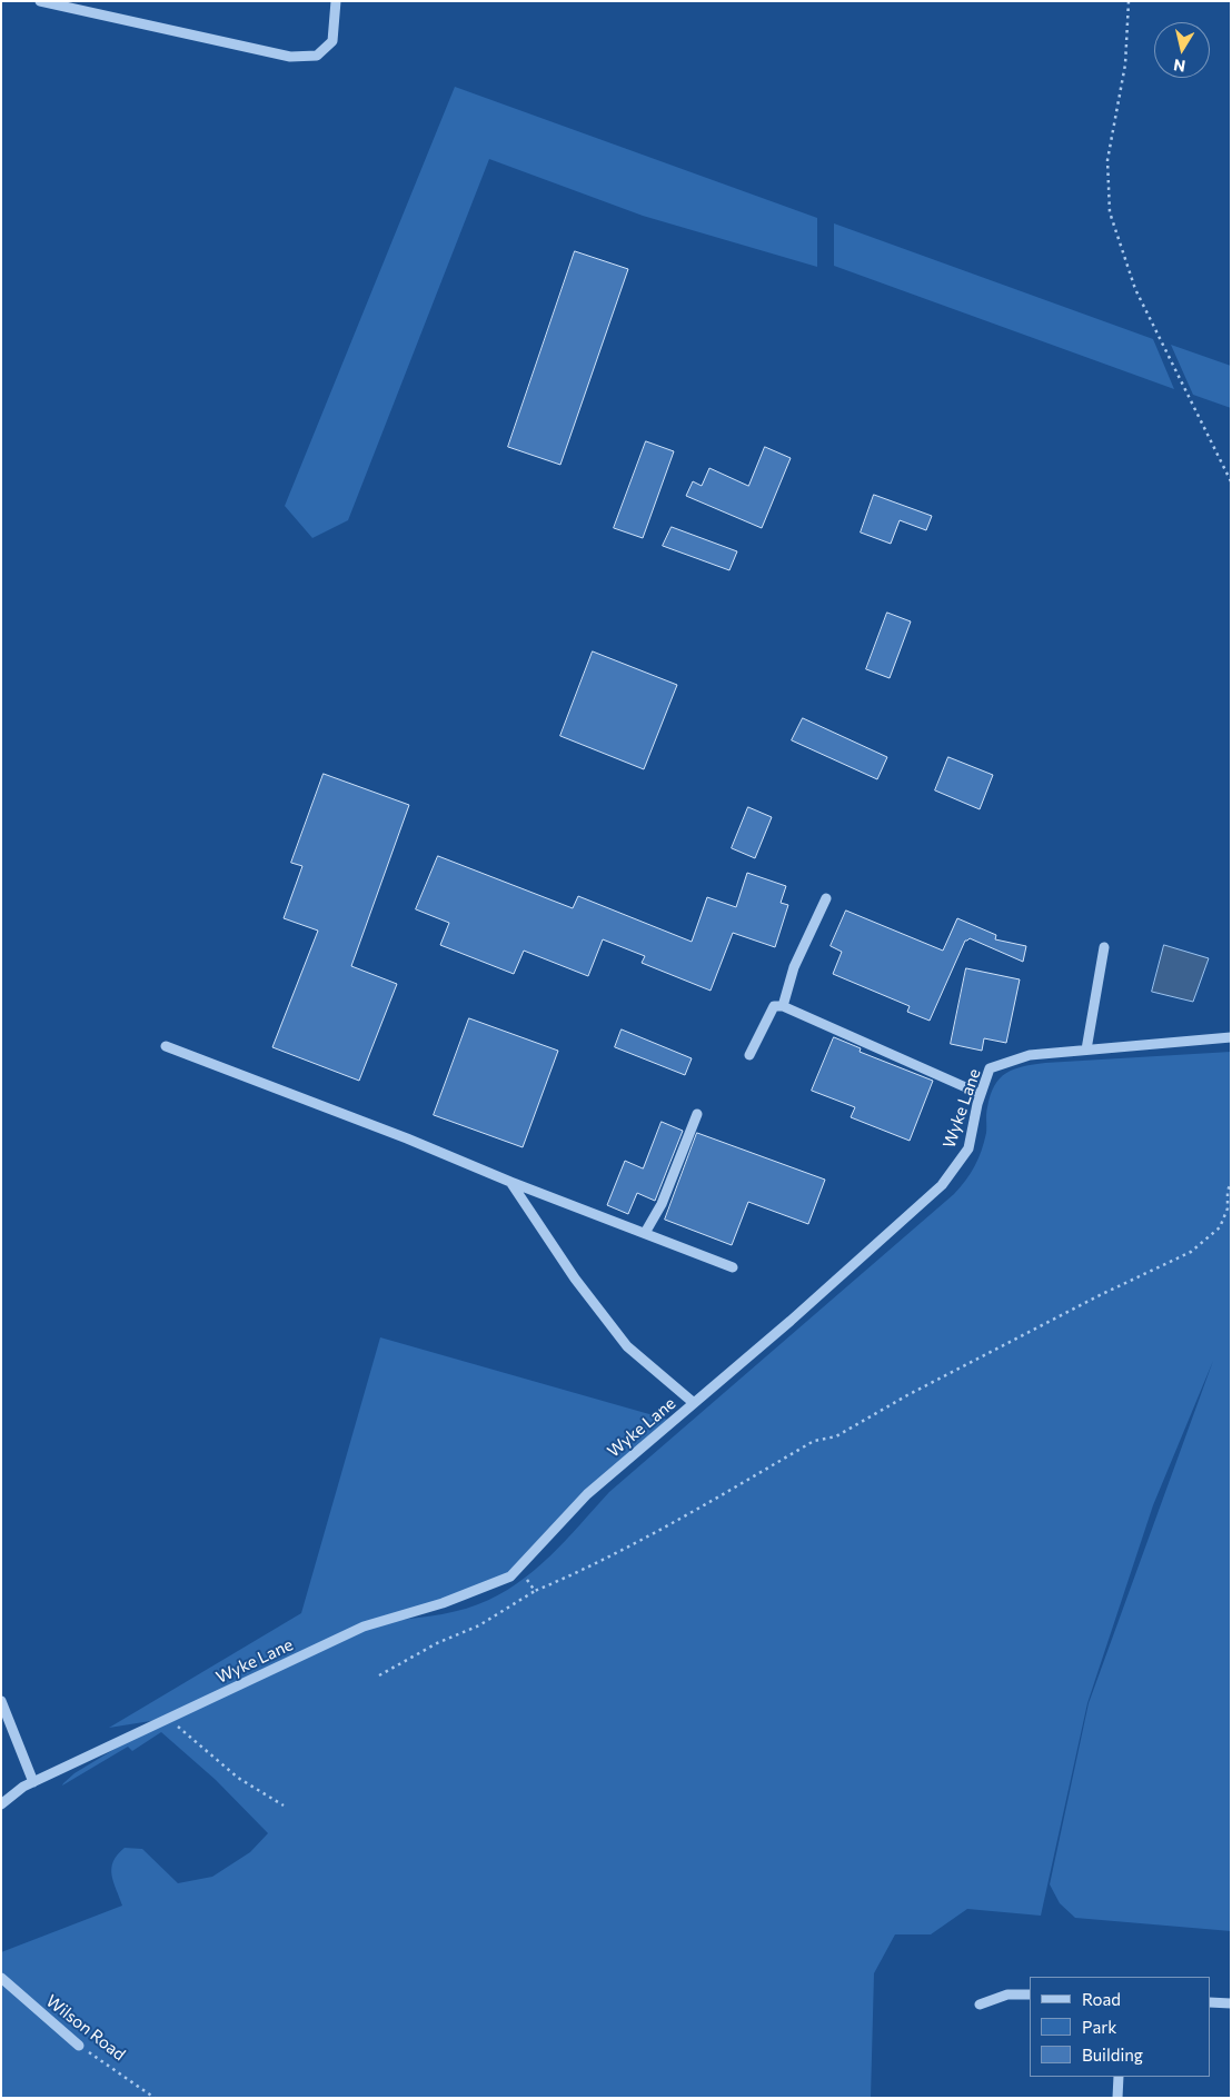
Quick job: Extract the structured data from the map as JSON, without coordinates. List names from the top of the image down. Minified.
{"streets":{"street":["Wyke Lane","Wilson Road"]},"legend":["Road","Park","Building"],"north":"bottom"}
